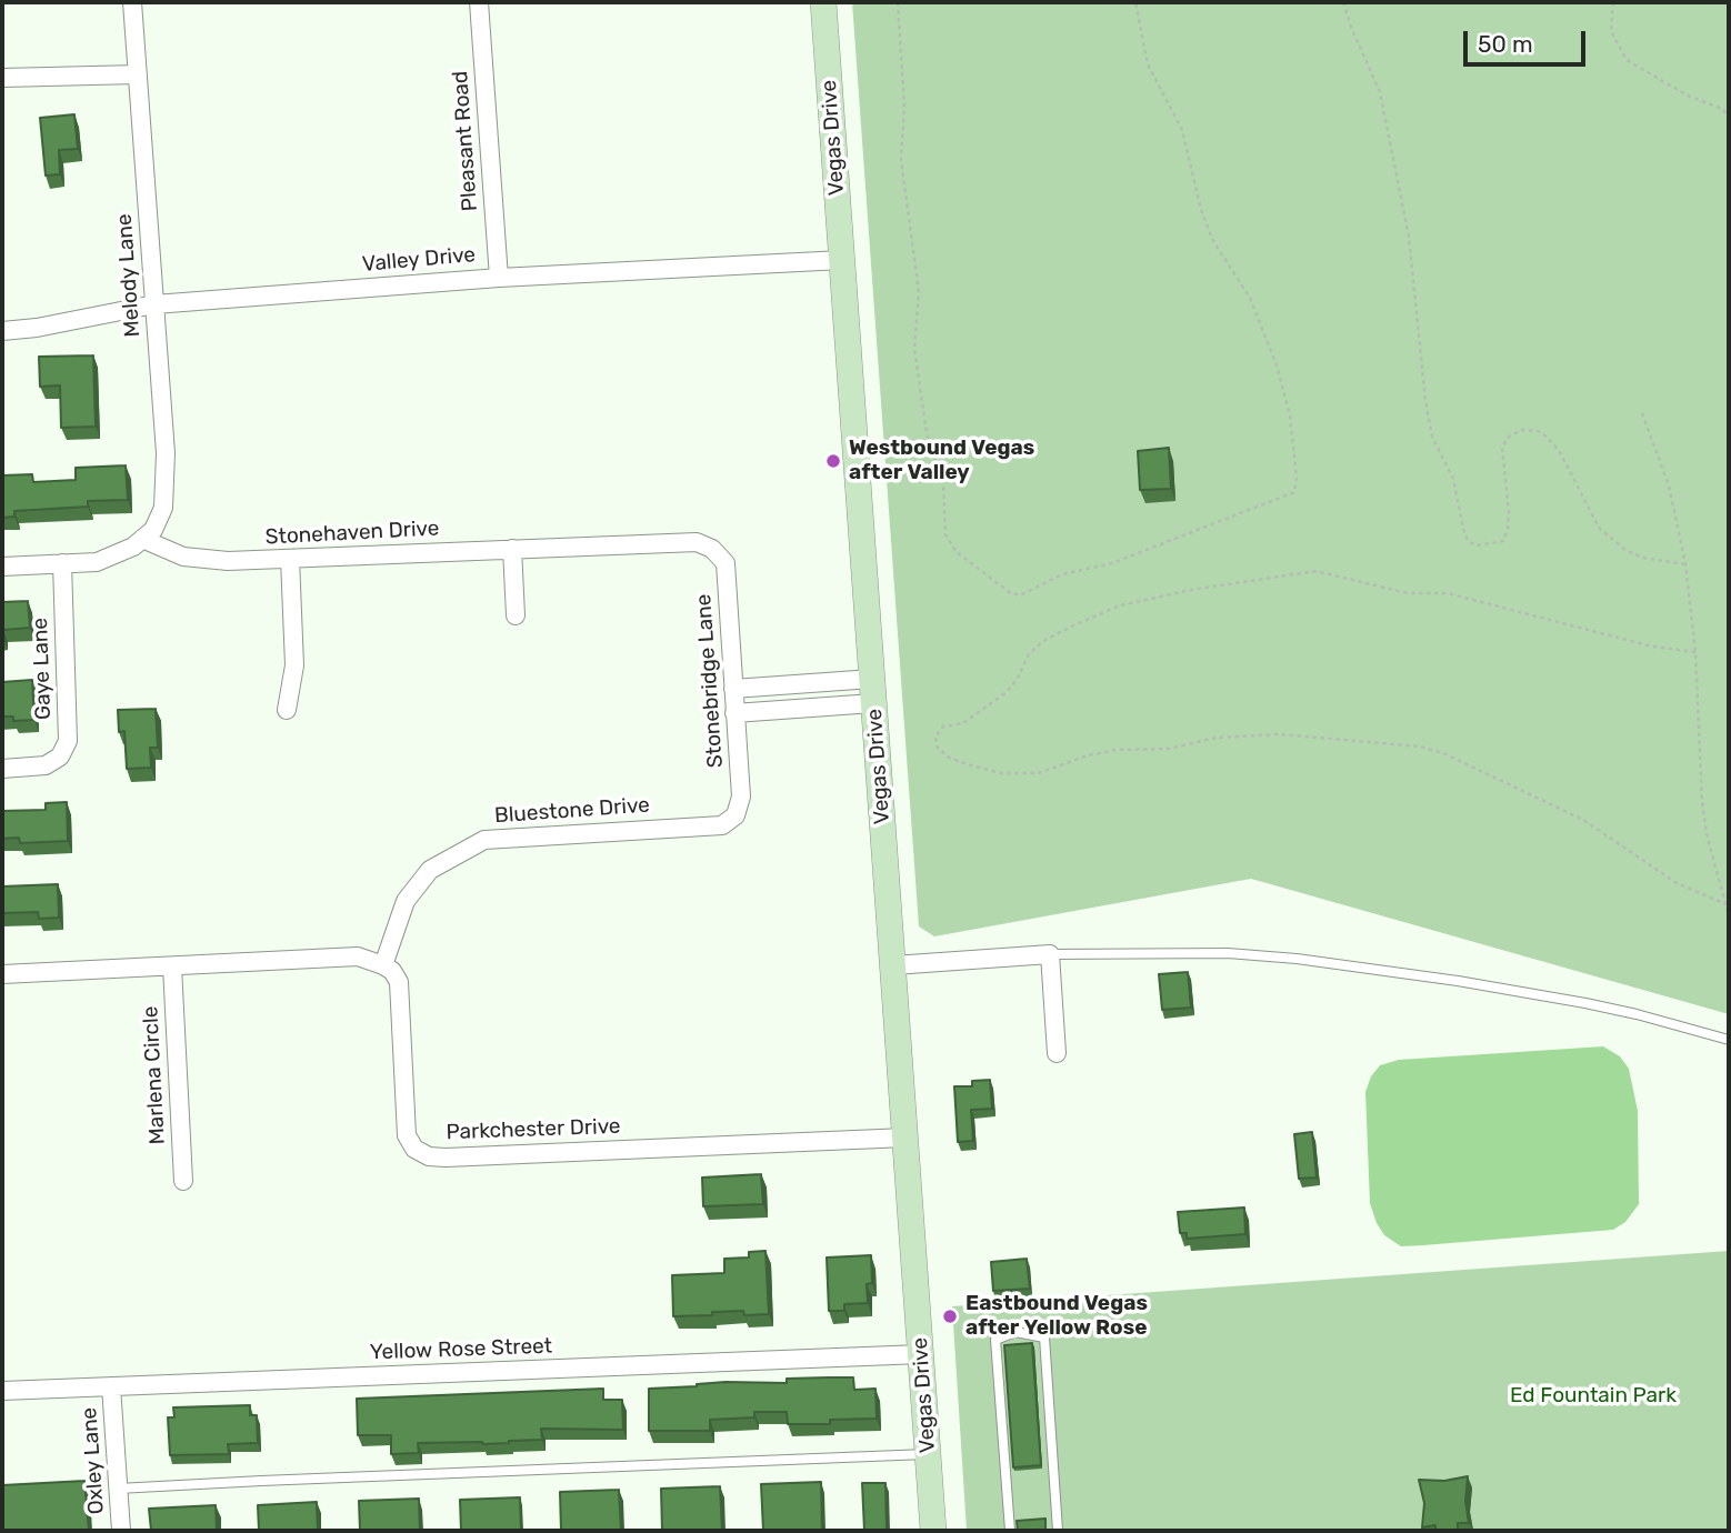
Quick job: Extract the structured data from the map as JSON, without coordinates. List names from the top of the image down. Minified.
{"streets":{"main road":["Vegas Drive"],"street":["Pleasant Road","Valley Drive","Melody Lane","Stonehaven Drive","Gaye Lane","Stonebridge Lane","Bluestone Drive","Marlena Circle","Parkchester Drive","Yellow Rose Street","Oxley Lane"]},"crossings":[["Vegas Drive","Valley Drive"],["Vegas Drive","Parkchester Drive"],["Vegas Drive","Yellow Rose Street"],["Pleasant Road","Valley Drive"],["Valley Drive","Melody Lane"],["Melody Lane","Stonehaven Drive"],["Stonehaven Drive","Stonebridge Lane"],["Stonebridge Lane","Bluestone Drive"],["Bluestone Drive","Parkchester Drive"],["Yellow Rose Street","Oxley Lane"]],"parks":["Ed Fountain Park"],"places":["Westbound Vegas after Valley","Eastbound Vegas after Yellow Rose"],"scale_bar":"50 m"}
